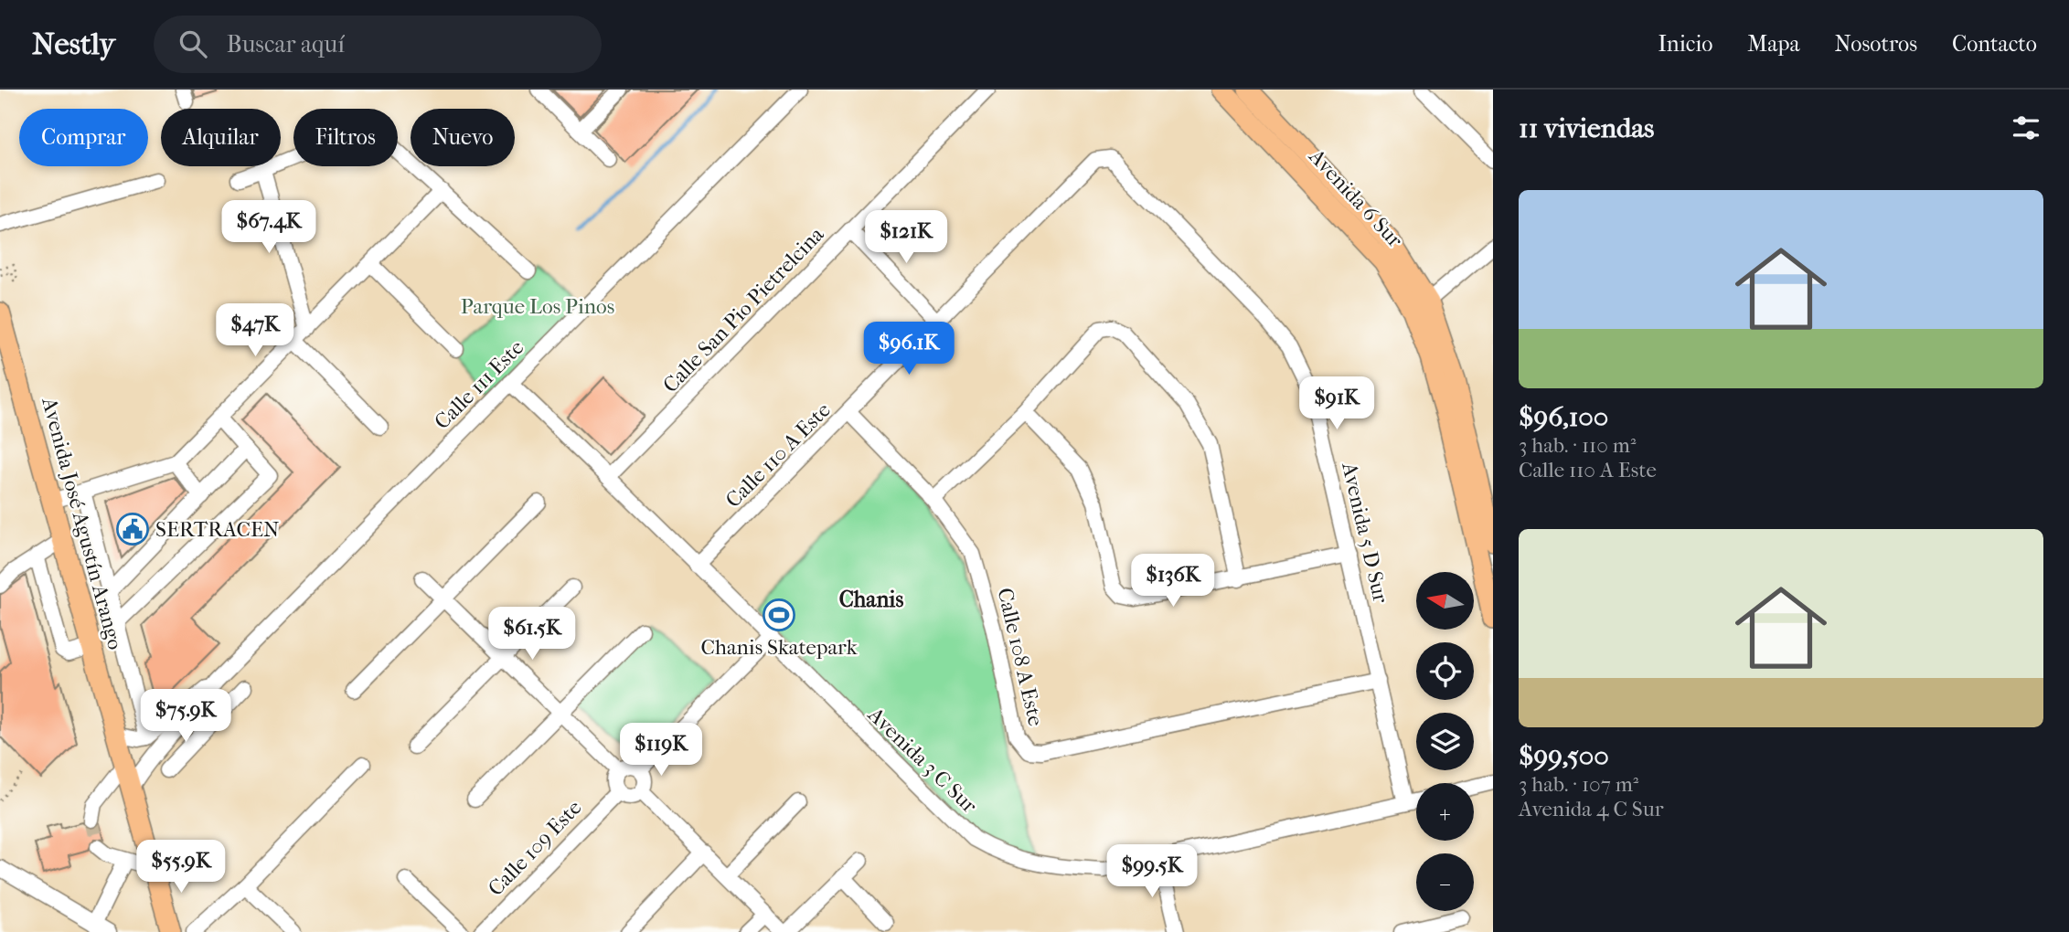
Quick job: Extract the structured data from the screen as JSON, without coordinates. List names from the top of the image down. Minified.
{"streets":{"main road":["Avenida 6 Sur","Avenida José Agustín Arango"],"street":["Calle San Pio Pietrelcina","Calle 111 Este","Calle 110 A Este","Avenida 5 D Sur","Calle 108 A Este","Avenida 3 C Sur","Calle 109 Este"]},"crossings":[["Calle San Pio Pietrelcina","Avenida 3 C Sur"],["Calle 111 Este","Avenida José Agustín Arango"],["Calle 111 Este","Avenida 3 C Sur"],["Calle 110 A Este","Avenida 5 D Sur"],["Calle 110 A Este","Calle 108 A Este"],["Calle 110 A Este","Avenida 3 C Sur"],["Avenida 5 D Sur","Calle 108 A Este"],["Avenida 5 D Sur","Avenida 3 C Sur"]],"districts":["Chanis"],"parks":["Parque Los Pinos"],"places":{"public building":["SERTRACEN"],"sports":["Chanis Skatepark"]},"north":"left","page":{"header":"Nestly","search":"Buscar aquí","nav":["Inicio","Mapa","Nosotros","Contacto"],"heading":"11 viviendas","chip":["Comprar","Alquilar","Filtros","Nuevo"],"list":[{"name":"$96,100","note":"3 hab. · 110 m² · Calle 110 A Este"},{"name":"$99,500","note":"3 hab. · 107 m² · Avenida 4 C Sur"}],"price":["$67.4K","$121K","$47K","$96.1K","$91K","$136K","$61.5K","$75.9K","$119K","$55.9K","$99.5K"],"map_buttons":["+","−"]}}
